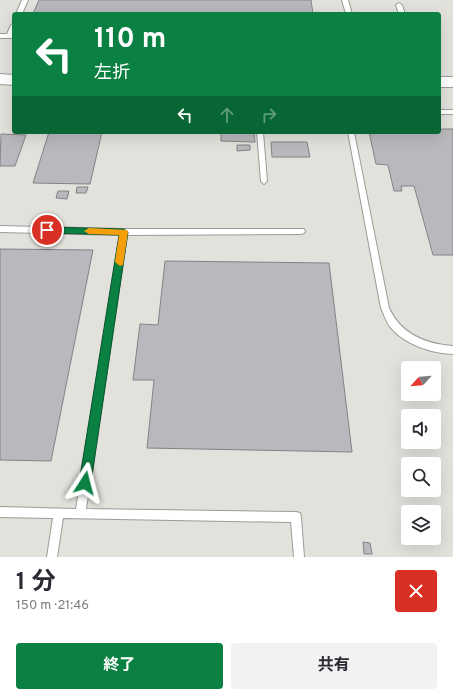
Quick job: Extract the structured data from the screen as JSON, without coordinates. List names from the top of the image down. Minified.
{"north":"bottom left","page":{"turn":["110 m","左折"],"heading":["1 分","150 m · 21:46"],"buttons":["終了","共有"]}}
